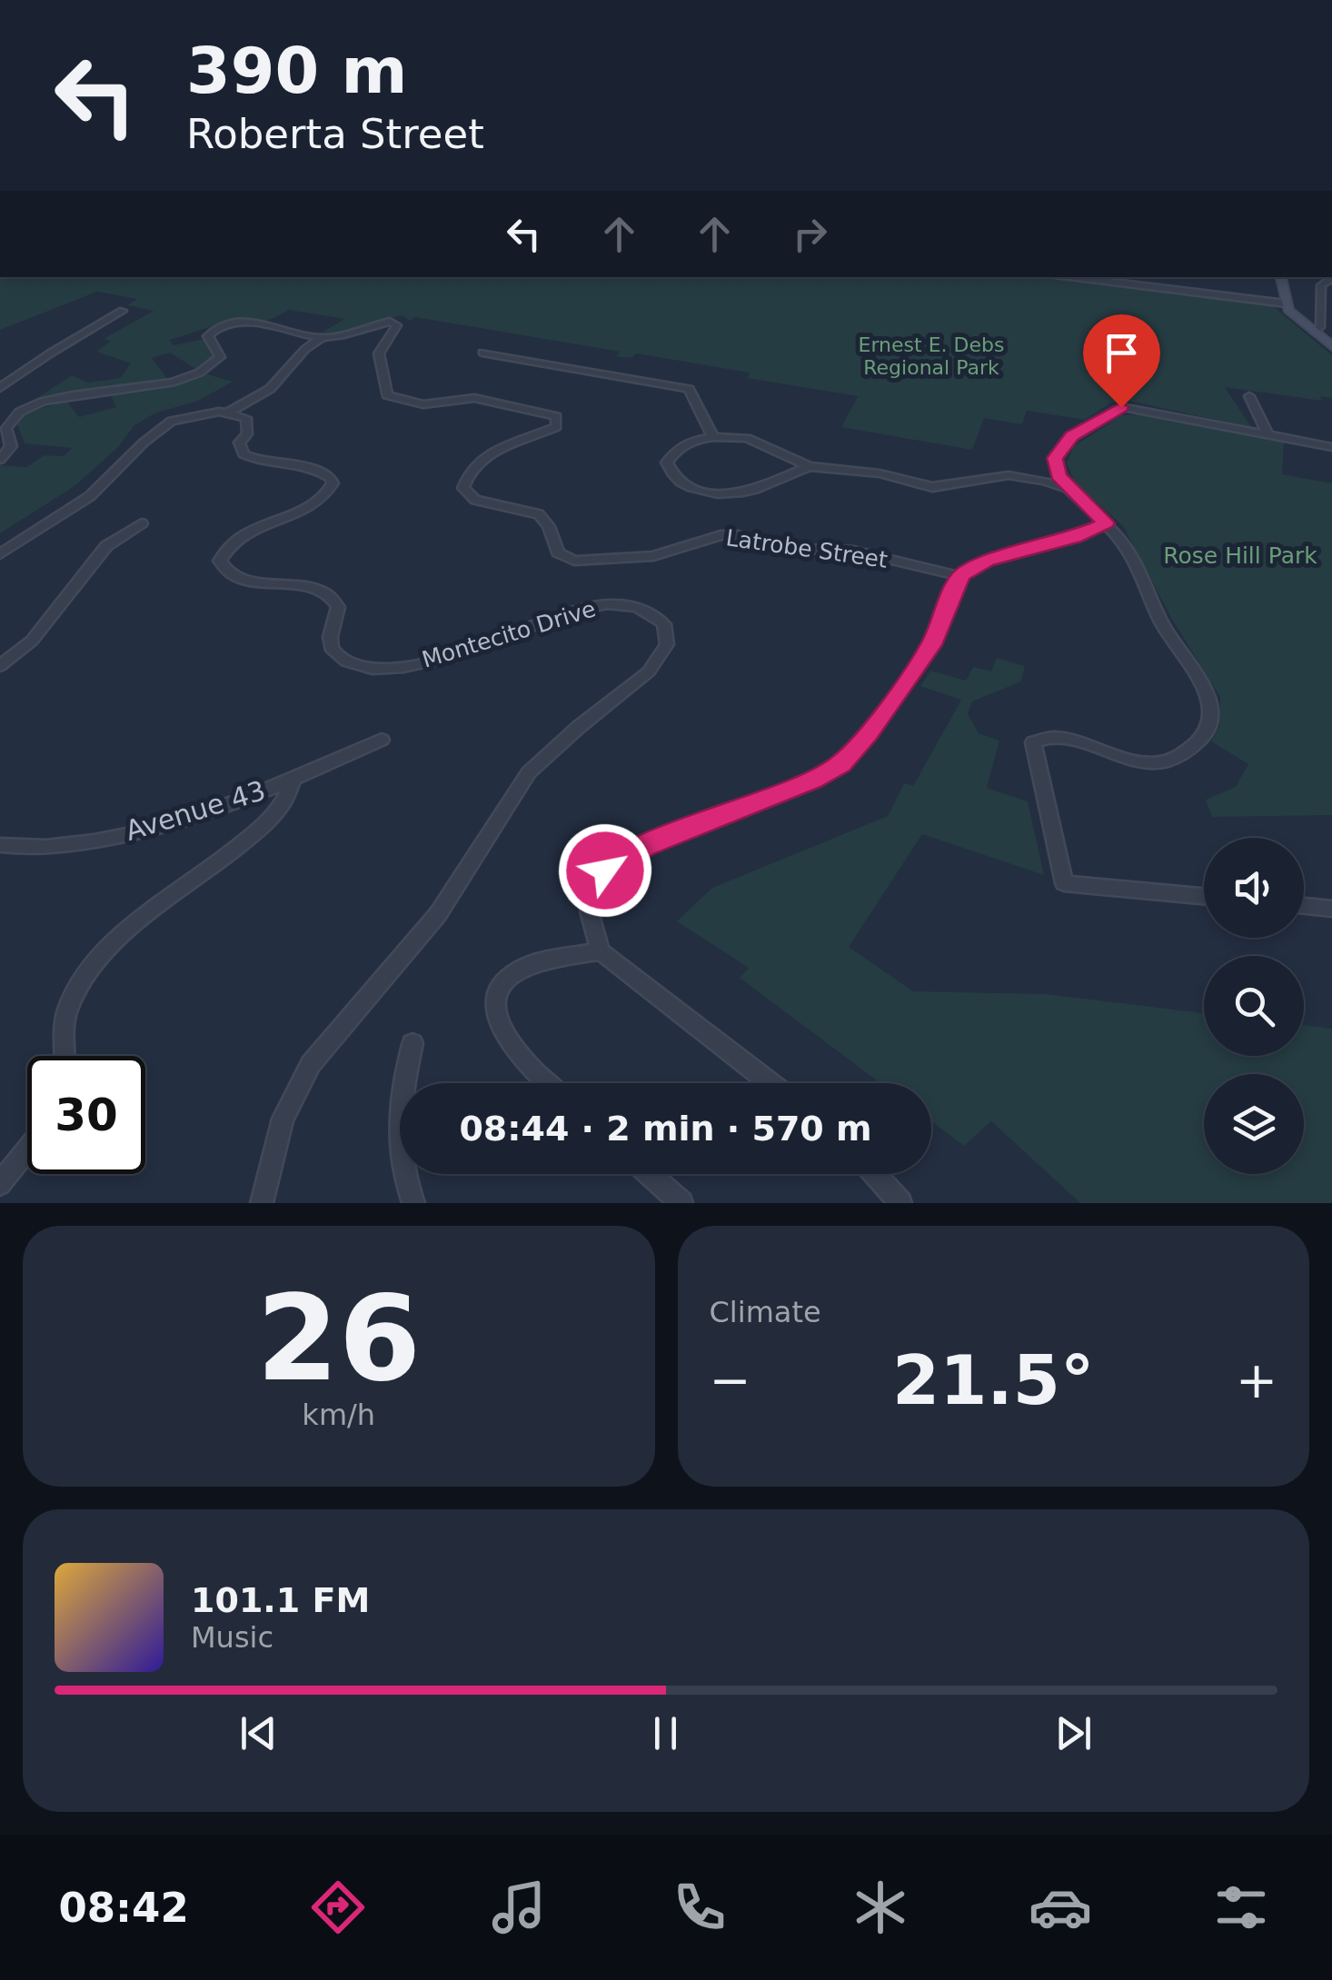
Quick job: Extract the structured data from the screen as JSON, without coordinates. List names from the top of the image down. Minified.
{"streets":{"street":["Latrobe Street","Montecito Drive","Avenue 43"]},"parks":["Ernest E. Debs Regional Park","Rose Hill Park"],"page":{"turn":["390 m","Roberta Street"],"limit":"30","trip":"08:44 · 2 min · 570 m","tile":[["26","km/h"],"Climate"],"heat":["−","21.5°","+"],"song":["101.1 FM","Music"],"tabs":"08:42"}}
